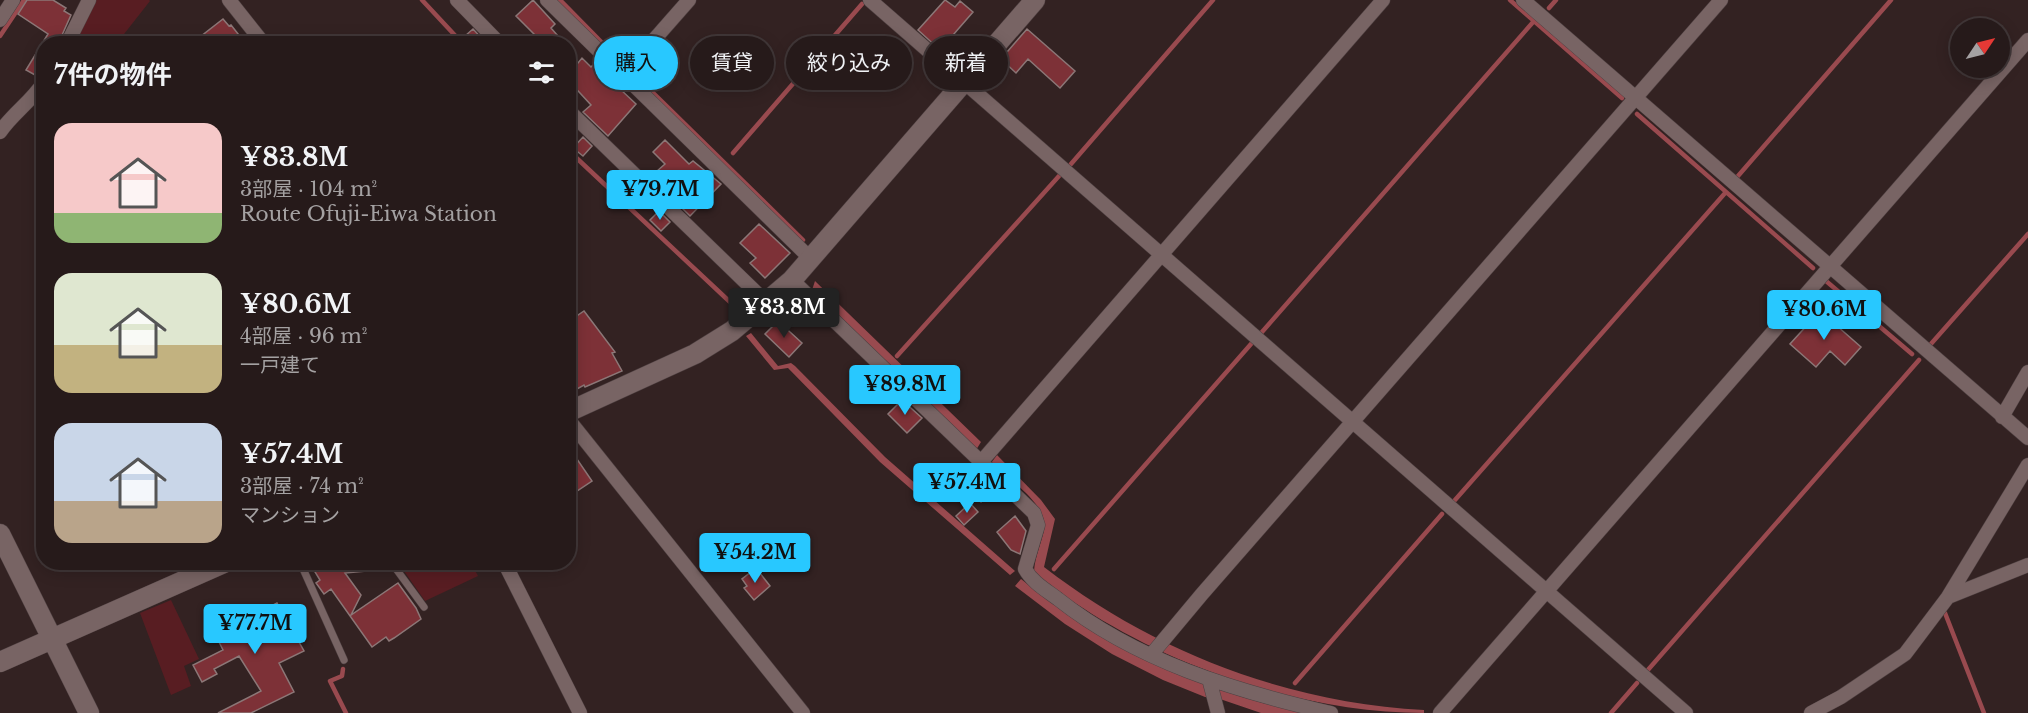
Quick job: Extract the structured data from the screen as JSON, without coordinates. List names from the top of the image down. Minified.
{"north":"top right","page":{"chip":["購入","賃貸","絞り込み","新着"],"heading":"7件の物件","list":[{"name":"¥83.8M","note":"3部屋 · 104 m² · Route Ofuji-Eiwa Station"},{"name":"¥80.6M","note":"4部屋 · 96 m² · 一戸建て"},{"name":"¥57.4M","note":"3部屋 · 74 m² · マンション"}],"price":["¥79.7M","¥83.8M","¥80.6M","¥89.8M","¥57.4M","¥54.2M","¥77.7M"]}}
